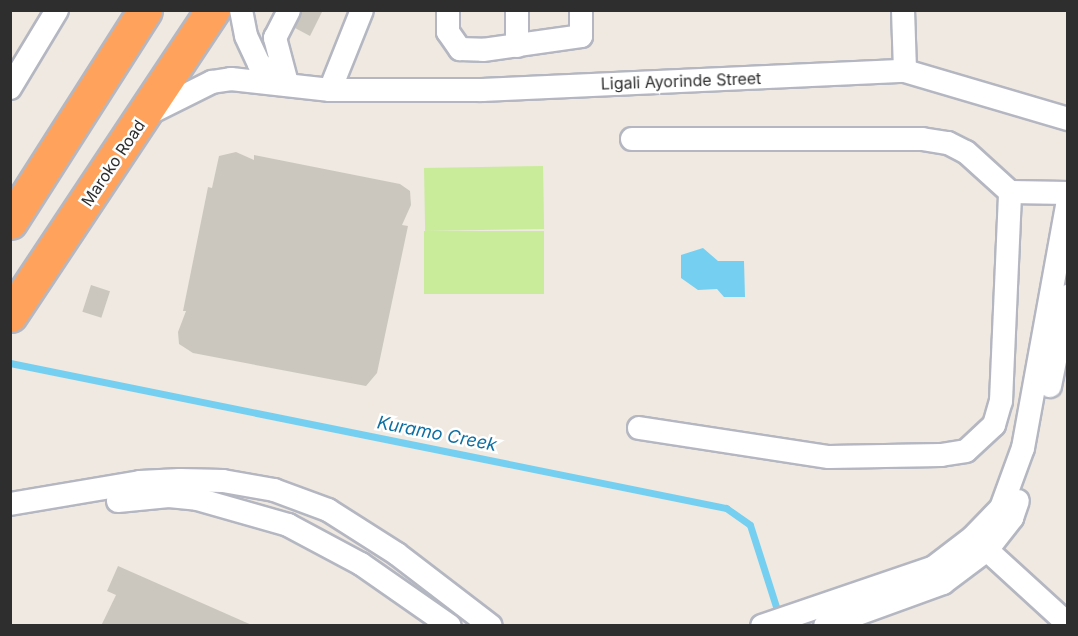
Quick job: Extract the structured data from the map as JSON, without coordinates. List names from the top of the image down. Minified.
{"streets":{"highway":["Maroko Road"],"street":["Ligali Ayorinde Street"]},"crossings":[["Ligali Ayorinde Street","Maroko Road"]],"water":["Kuramo Creek"]}
